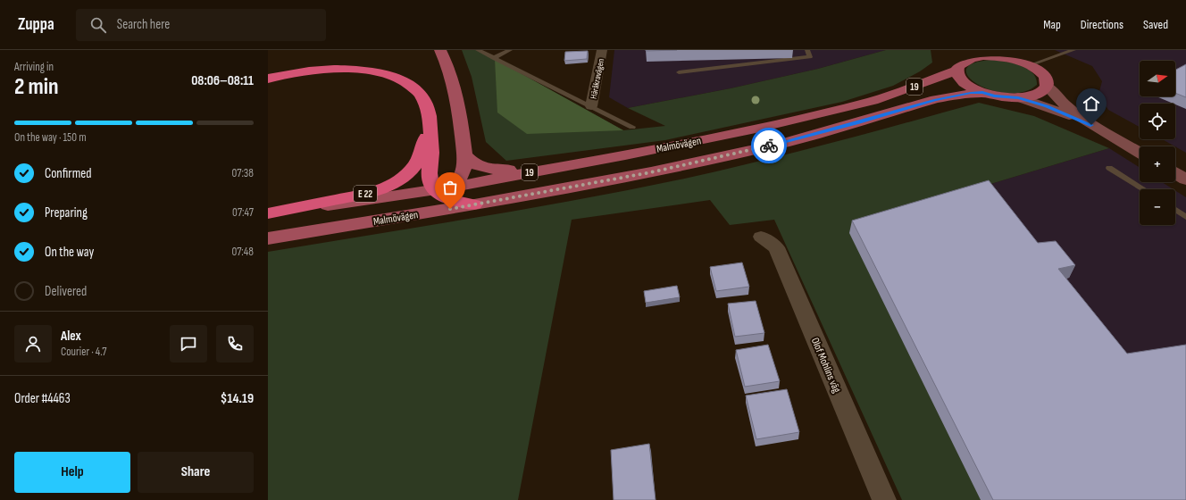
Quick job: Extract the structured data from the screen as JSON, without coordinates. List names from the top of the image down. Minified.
{"streets":{"highway":["E 22"],"main road":["19","Malmövägen"],"street":["Häråkravägen","Olof Mohlins väg"]},"crossings":[["Malmövägen","E 22"]],"north":"right","page":{"header":"Zuppa","search":"Search here","nav":["Map","Directions","Saved"],"heading":["2 min","Arriving in","08:06–08:11"],"panel":["Alex","Courier · 4.7","Order #4463","$14.19"],"map_buttons":["+","−"],"bar":"On the way · 150 m","list":[["Confirmed","07:38"],["Preparing","07:47"],["On the way","07:48"],"Delivered"],"buttons":["Help","Share"]}}
